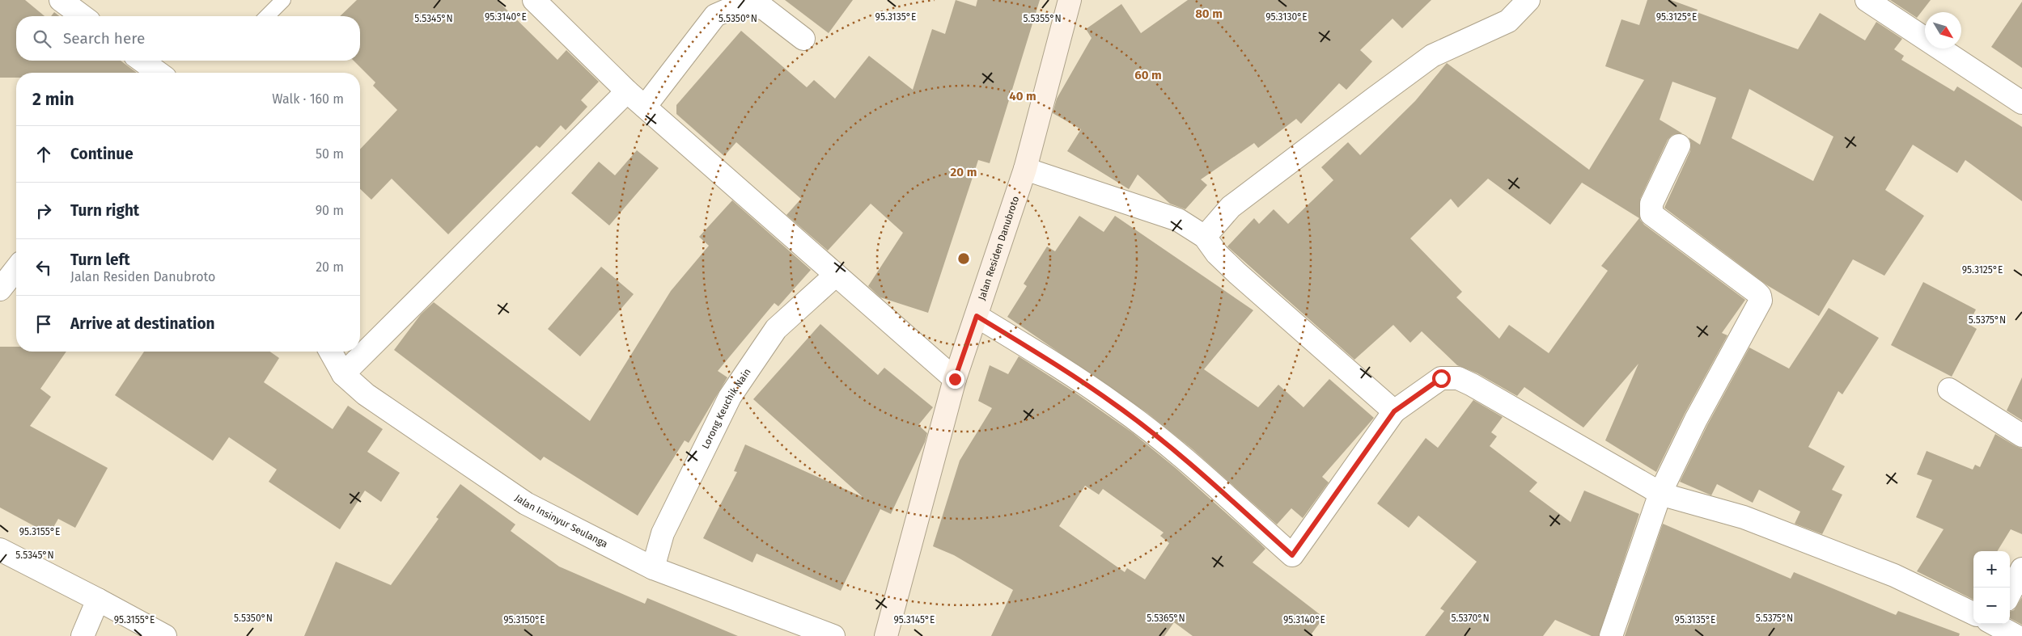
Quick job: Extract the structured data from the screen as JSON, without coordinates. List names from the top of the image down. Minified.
{"streets":{"street":["Jalan Residen Danubroto","Lorong Keuchik Nain","Jalan Insinyur Seulanga"]},"crossings":[["Lorong Keuchik Nain","Jalan Insinyur Seulanga"]],"north":"bottom right","page":{"search":"Search here","heading":["2 min","Walk · 160 m"],"list":[["Continue","50 m"],["Turn right","90 m"],["Turn left","Jalan Residen Danubroto","20 m"],"Arrive at destination"],"map_buttons":["+","−"]},"coordinates":["95.3140°E","95.3135°E","95.3130°E","95.3125°E","5.5345°N","5.5350°N","5.5355°N","5.5375°N","95.3155°E","5.5365°N","5.5370°N","95.3150°E","95.3145°E"],"rings":["80 m","60 m","40 m","20 m"]}
